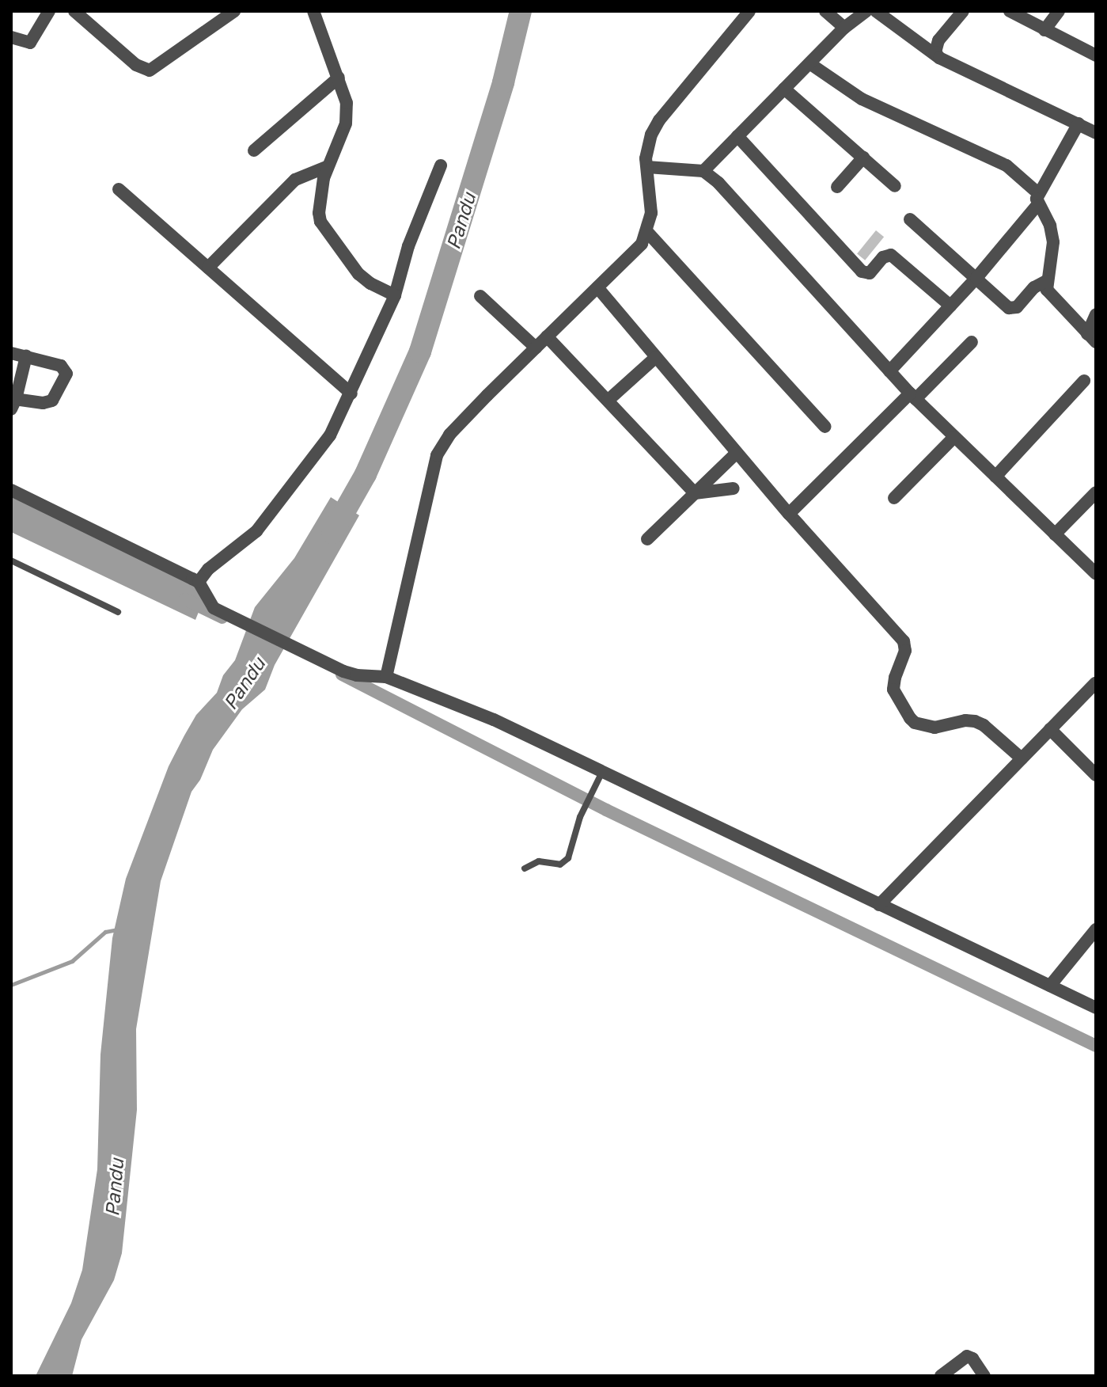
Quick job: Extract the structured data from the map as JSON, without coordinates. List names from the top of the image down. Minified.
{"water":["Pandu"]}
